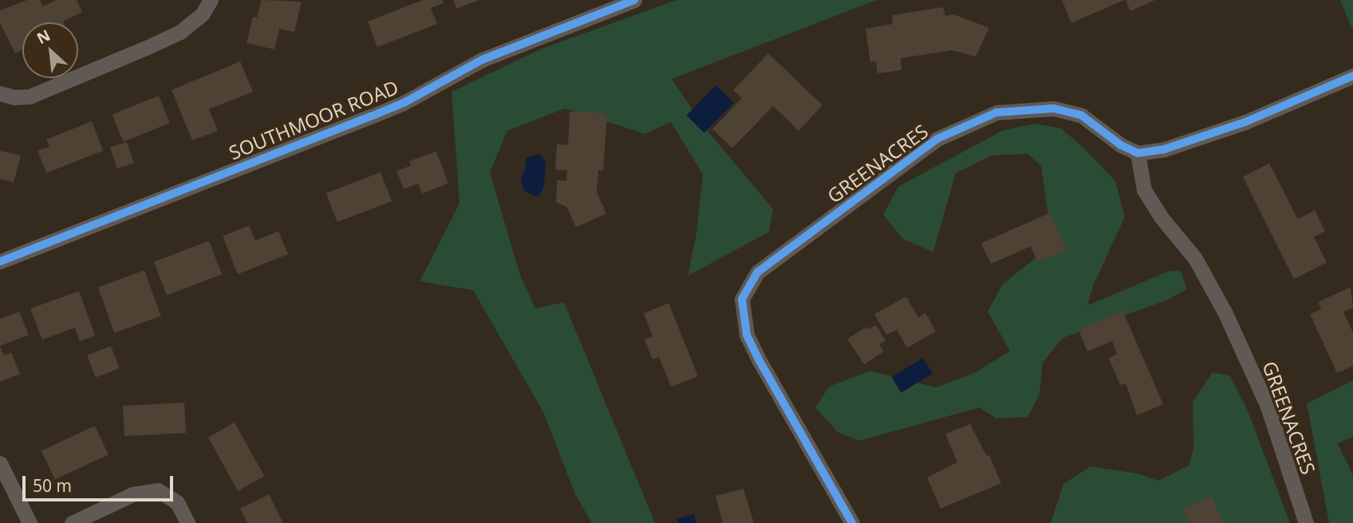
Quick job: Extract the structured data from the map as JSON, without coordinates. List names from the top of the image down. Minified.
{"streets":{"street":["SOUTHMOOR ROAD","GREENACRES"]},"scale_bar":"50 m","north":"top left"}
